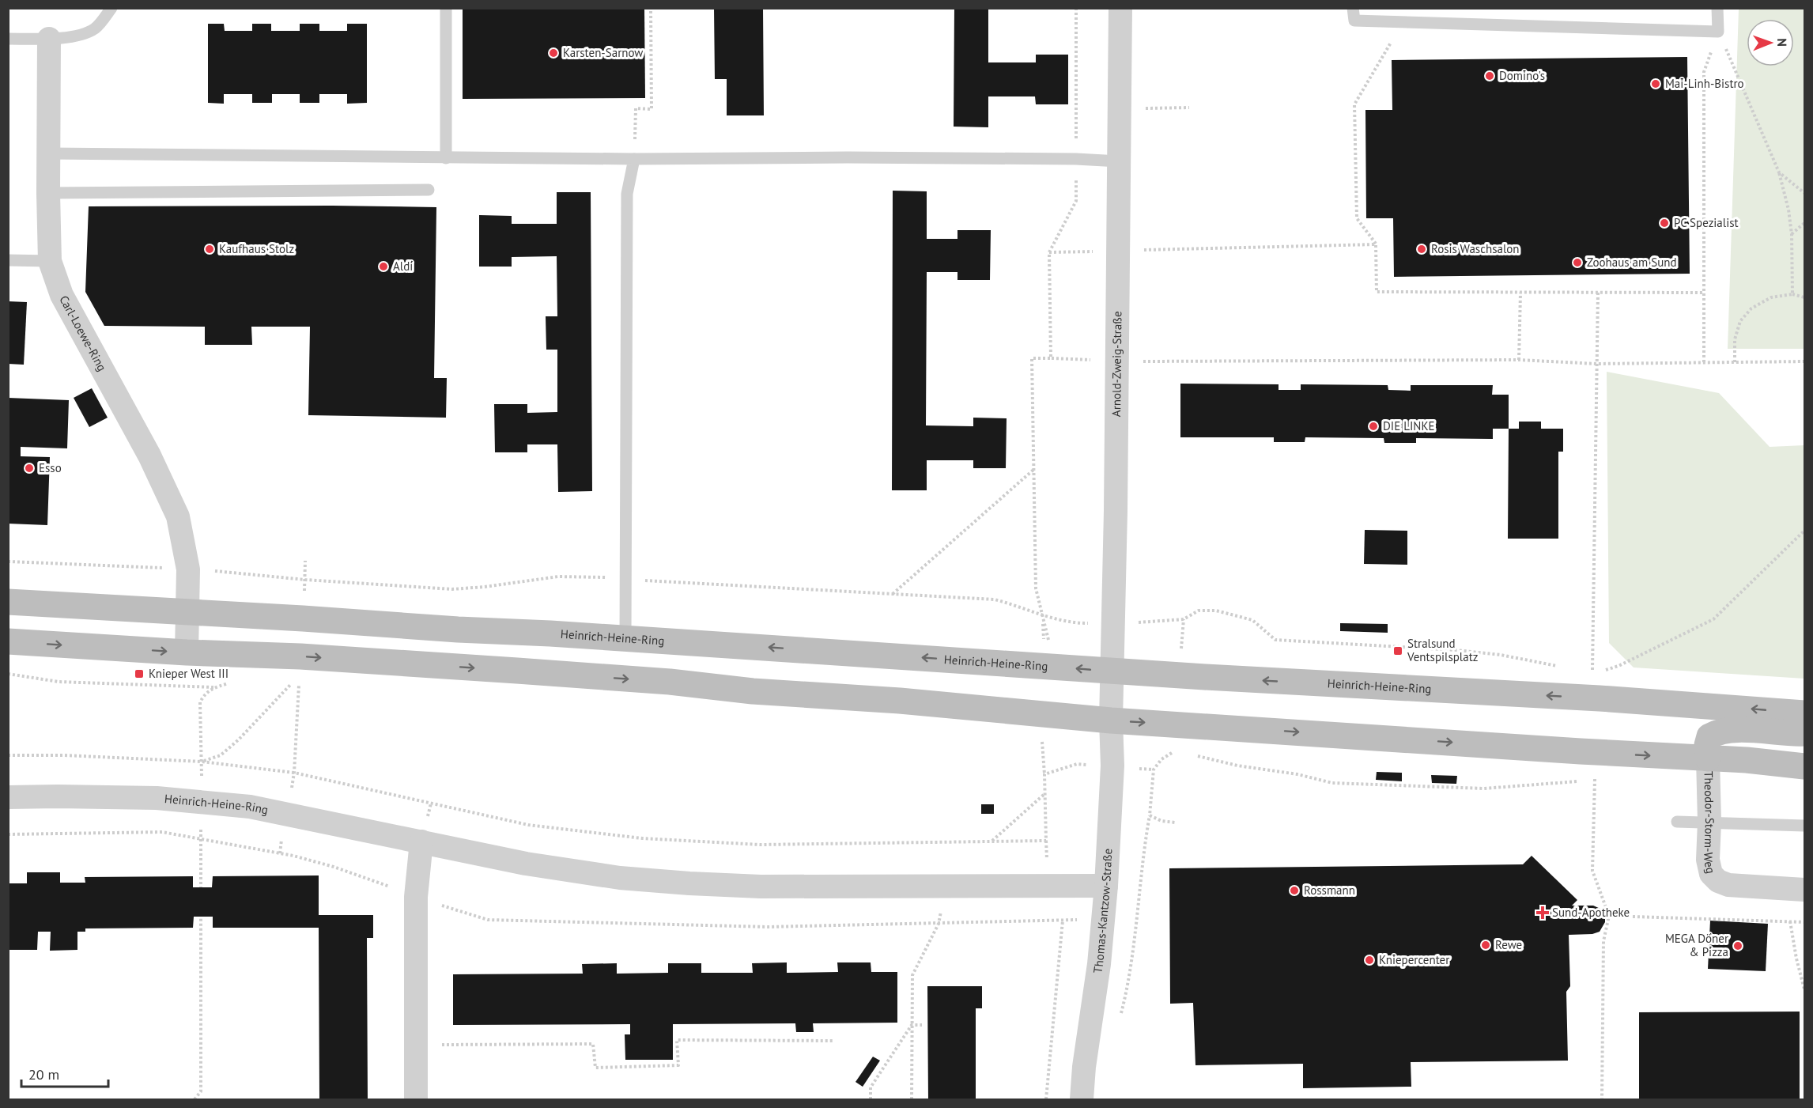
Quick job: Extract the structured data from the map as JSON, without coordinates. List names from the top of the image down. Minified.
{"streets":{"main road":["Heinrich-Heine-Ring"],"street":["Carl-Loewe-Ring","Arnold-Zweig-Straße","Theodor-Storm-Weg","Thomas-Kantzow-Straße"]},"crossings":[["Carl-Loewe-Ring","Heinrich-Heine-Ring"],["Arnold-Zweig-Straße","Heinrich-Heine-Ring"],["Arnold-Zweig-Straße","Thomas-Kantzow-Straße"],["Heinrich-Heine-Ring","Thomas-Kantzow-Straße"]],"places":{"other":["Karsten-Sarnow","Domino's","Mai-Linh-Bistro","PC Spezialist","Kaufhaus Stolz","Rosis Waschsalon","Zoohaus am Sund","Aldi","DIE LINKE","Esso","Rossmann","Rewe","MEGA Döner & Pizza","Kniepercenter"],"transit":["Stralsund Ventspilsplatz","Knieper West III"],"health":["Sund-Apotheke"]},"scale_bar":"20 m","north":"right"}
